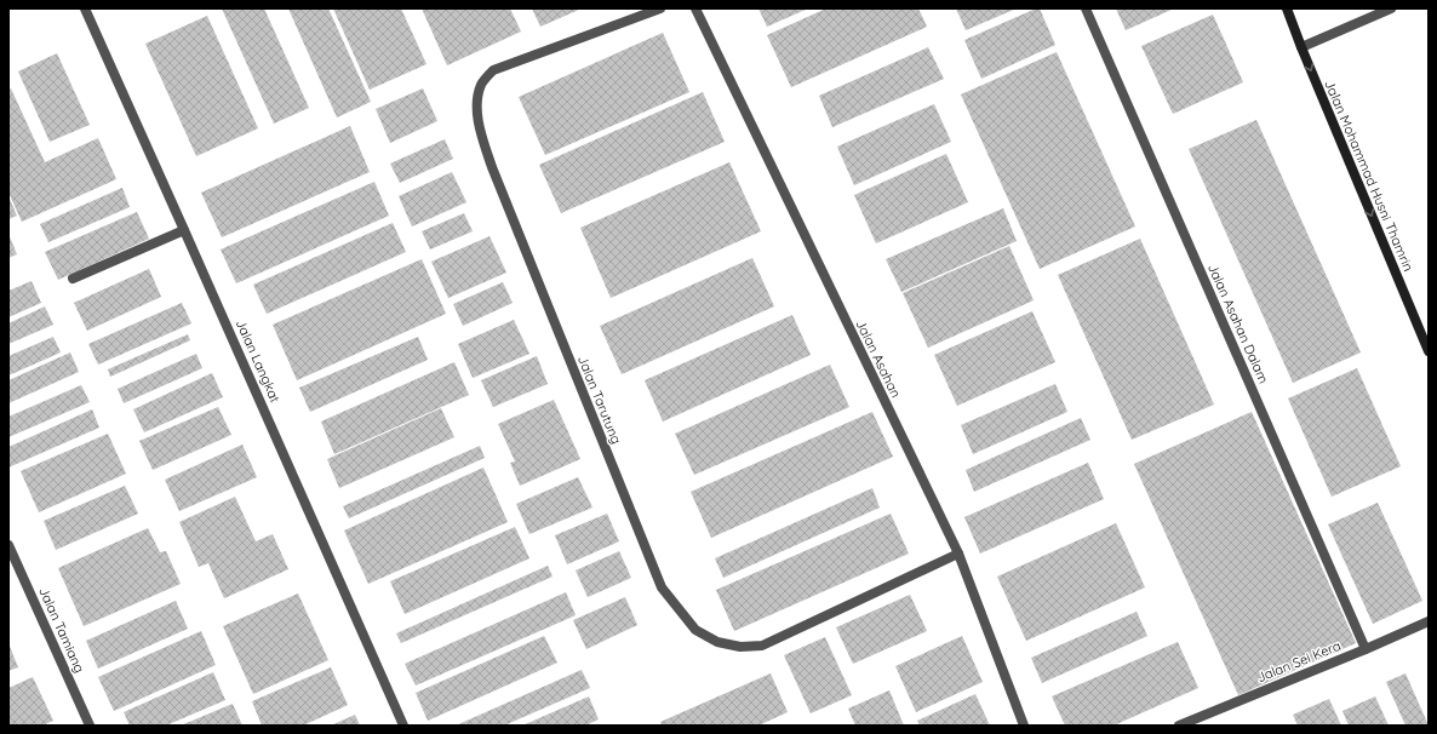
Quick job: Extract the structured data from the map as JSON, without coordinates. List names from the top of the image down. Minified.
{"streets":{"main road":["Jalan Mohammad Husni Thamrin"],"street":["Jalan Asahan Dalam","Jalan Asahan","Jalan Langkat","Jalan Tarutung","Jalan Tamiang","Jalan Sei Kera"]},"crossings":[["Jalan Asahan Dalam","Jalan Sei Kera"],["Jalan Asahan","Jalan Tarutung"]],"one_way":["Jalan Mohammad Husni Thamrin"]}
